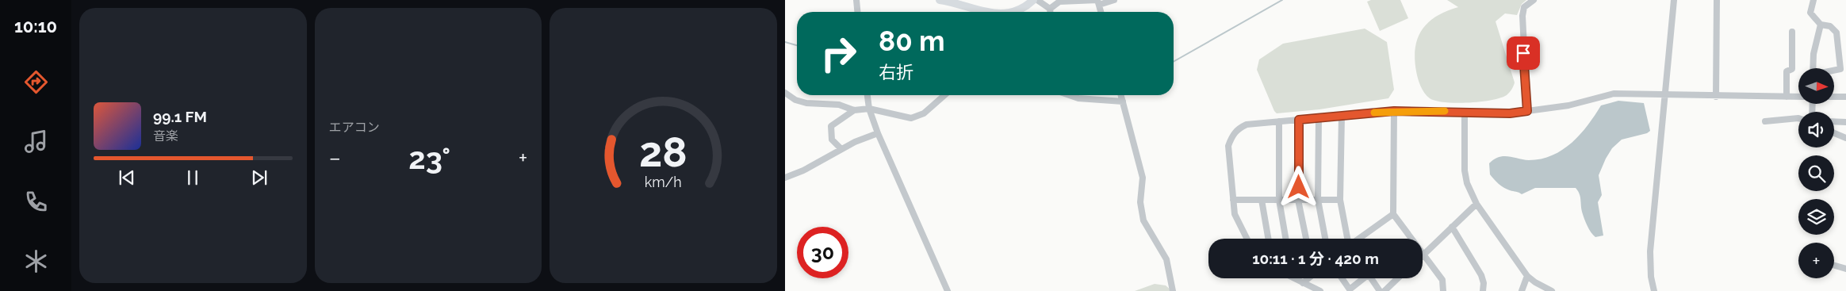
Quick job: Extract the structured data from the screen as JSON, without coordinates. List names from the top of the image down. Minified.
{"north":"right","page":{"tabs":"10:10","tile":"エアコン","turn":["80 m","右折"],"map_buttons":"+","song":["99.1 FM","音楽"],"heat":["−","23°","+"],"limit":"30","trip":"10:11 · 1 分 · 420 m","gauge":["28","km/h"]}}
